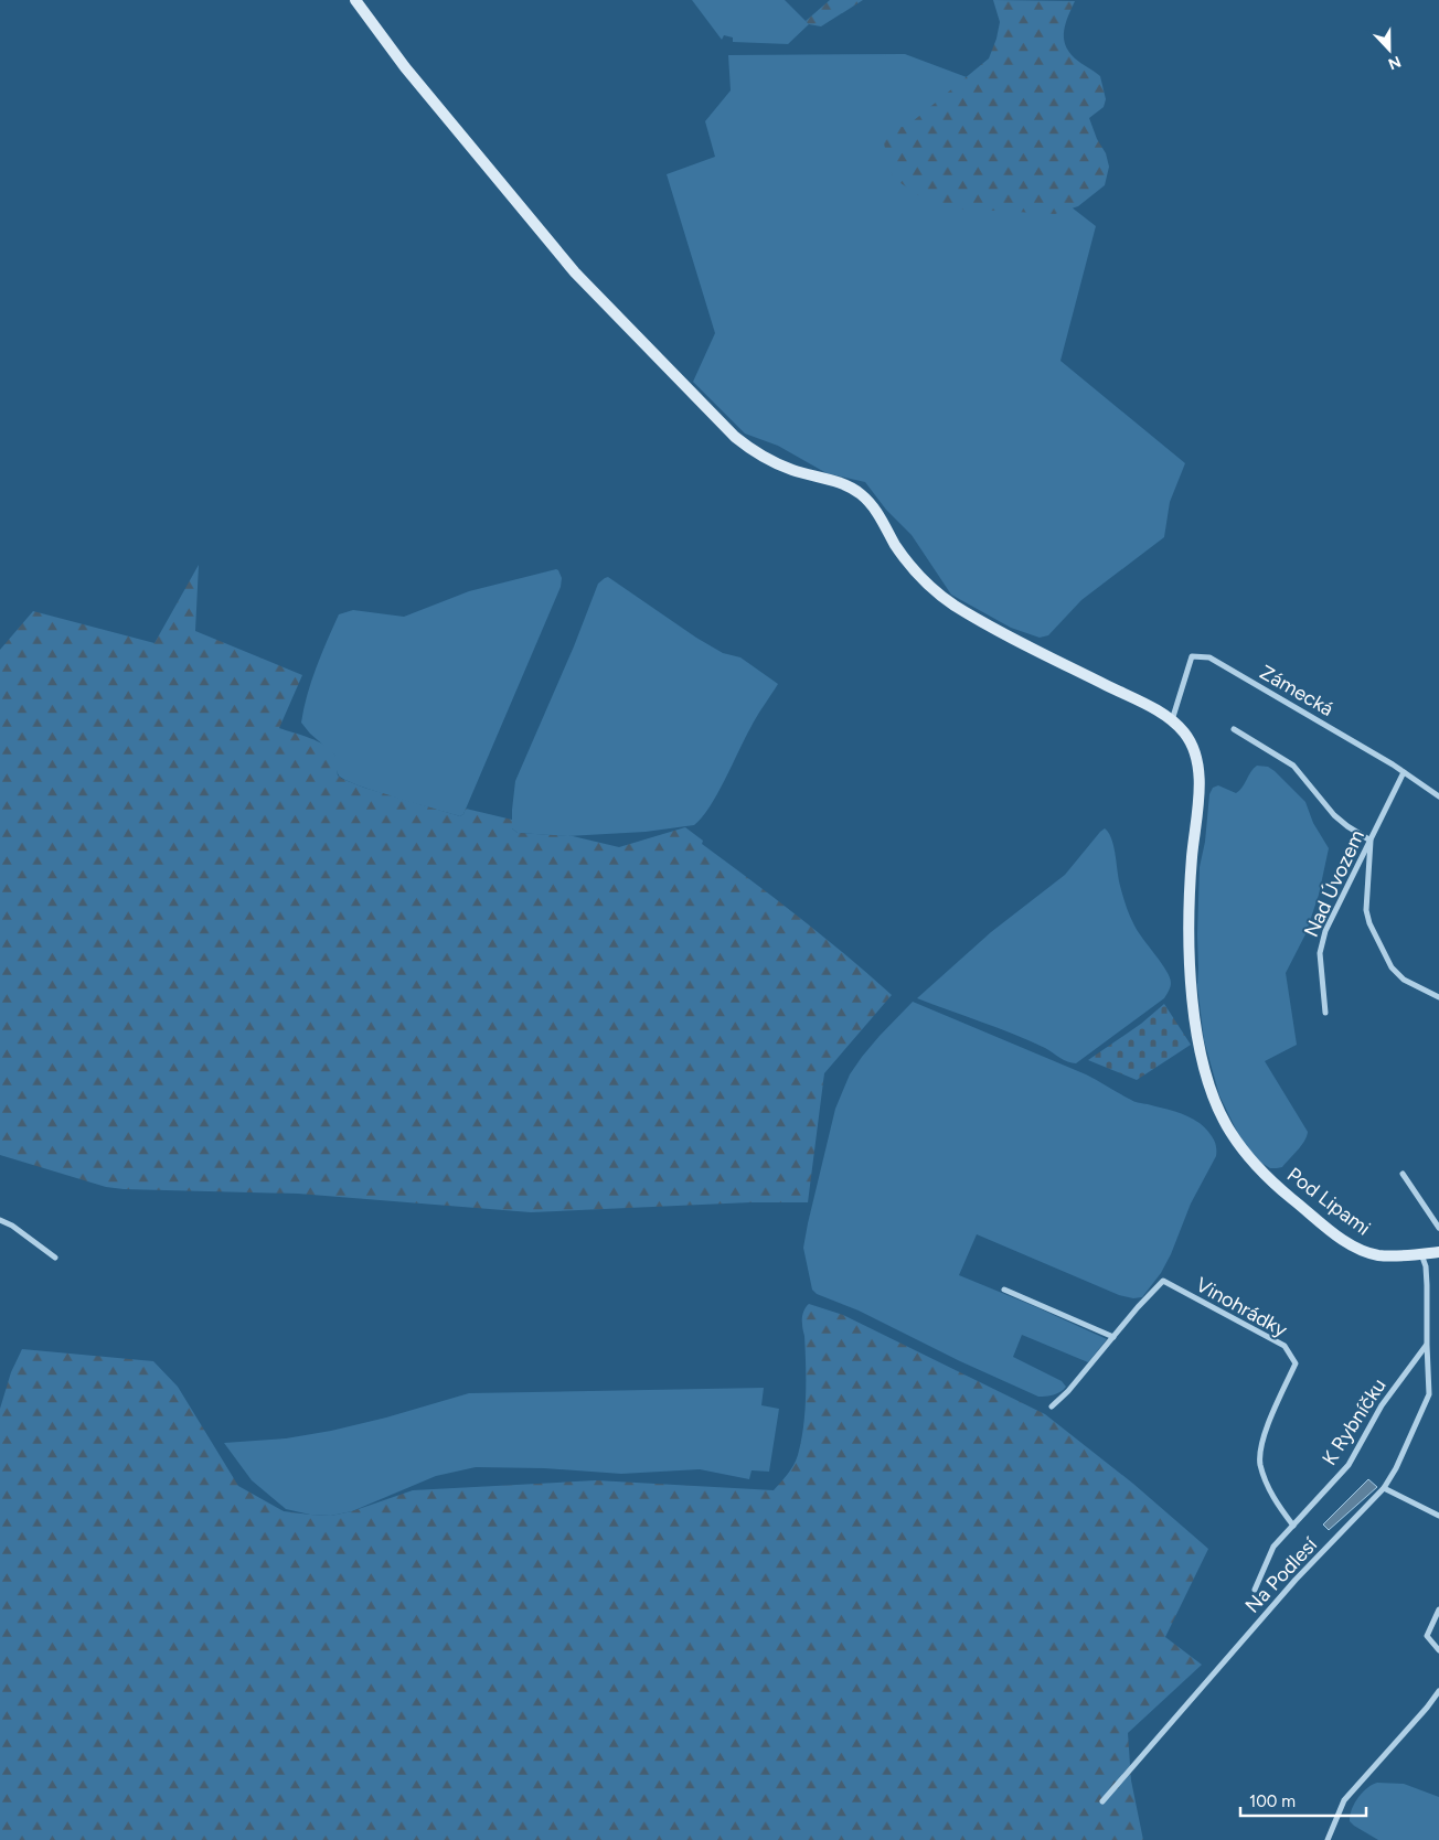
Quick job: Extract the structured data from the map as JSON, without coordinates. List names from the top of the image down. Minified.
{"streets":{"main road":["Pod Lipami"],"street":["Zámecká","Nad Úvozem","Vinohrádky","K Rybníčku","Na Podlesí"]},"crossings":[["Zámecká","Nad Úvozem"],["Zámecká","Pod Lipami"],["Vinohrádky","K Rybníčku"],["K Rybníčku","Na Podlesí"]],"scale_bar":"100 m","north":"bottom"}
